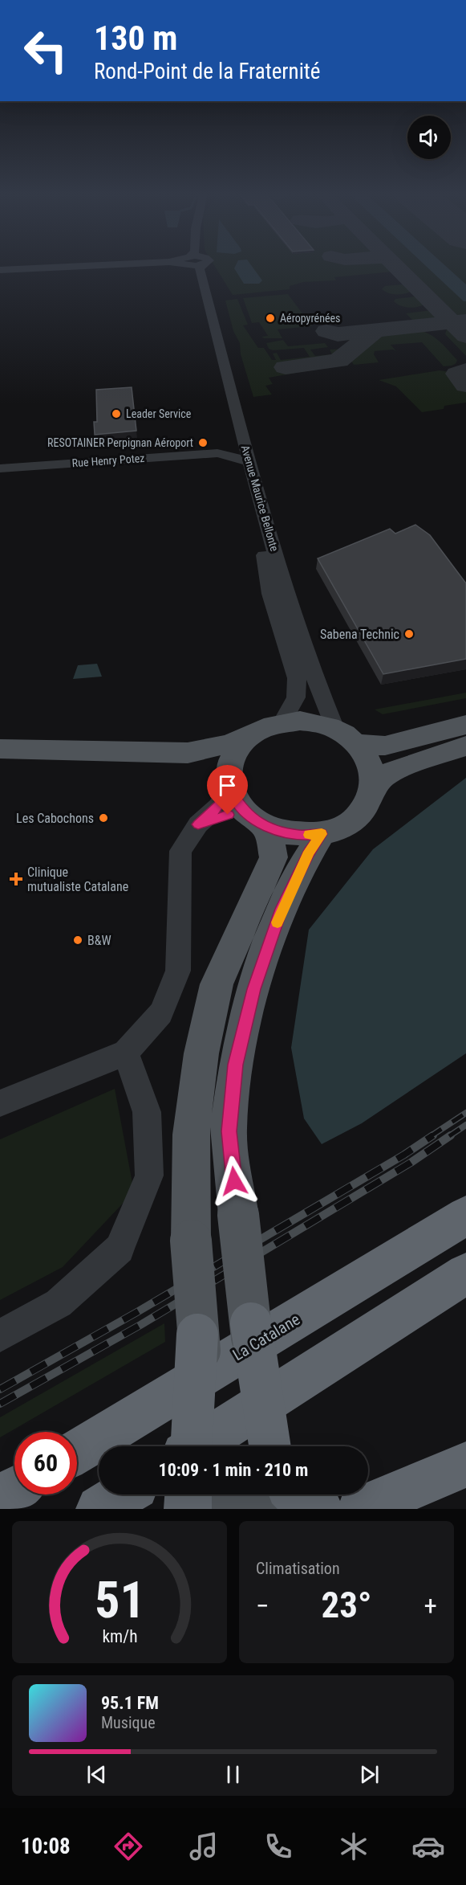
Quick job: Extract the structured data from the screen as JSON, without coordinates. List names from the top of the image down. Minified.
{"streets":{"highway":["La Catalane"],"street":["Rue Henry Potez","Avenue Maurice Bellonte"]},"places":{"other":["Aéropyrénées","Leader Service","RESOTAINER Perpignan Aéroport","Sabena Technic","Les Cabochons","B&W"],"health":["Clinique mutualiste Catalane"]},"page":{"turn":["130 m","Rond-Point de la Fraternité"],"limit":"60","trip":"10:09 · 1 min · 210 m","tile":"Climatisation","heat":["−","23°","+"],"song":["95.1 FM","Musique"],"tabs":"10:08","gauge":["51","km/h"]}}
